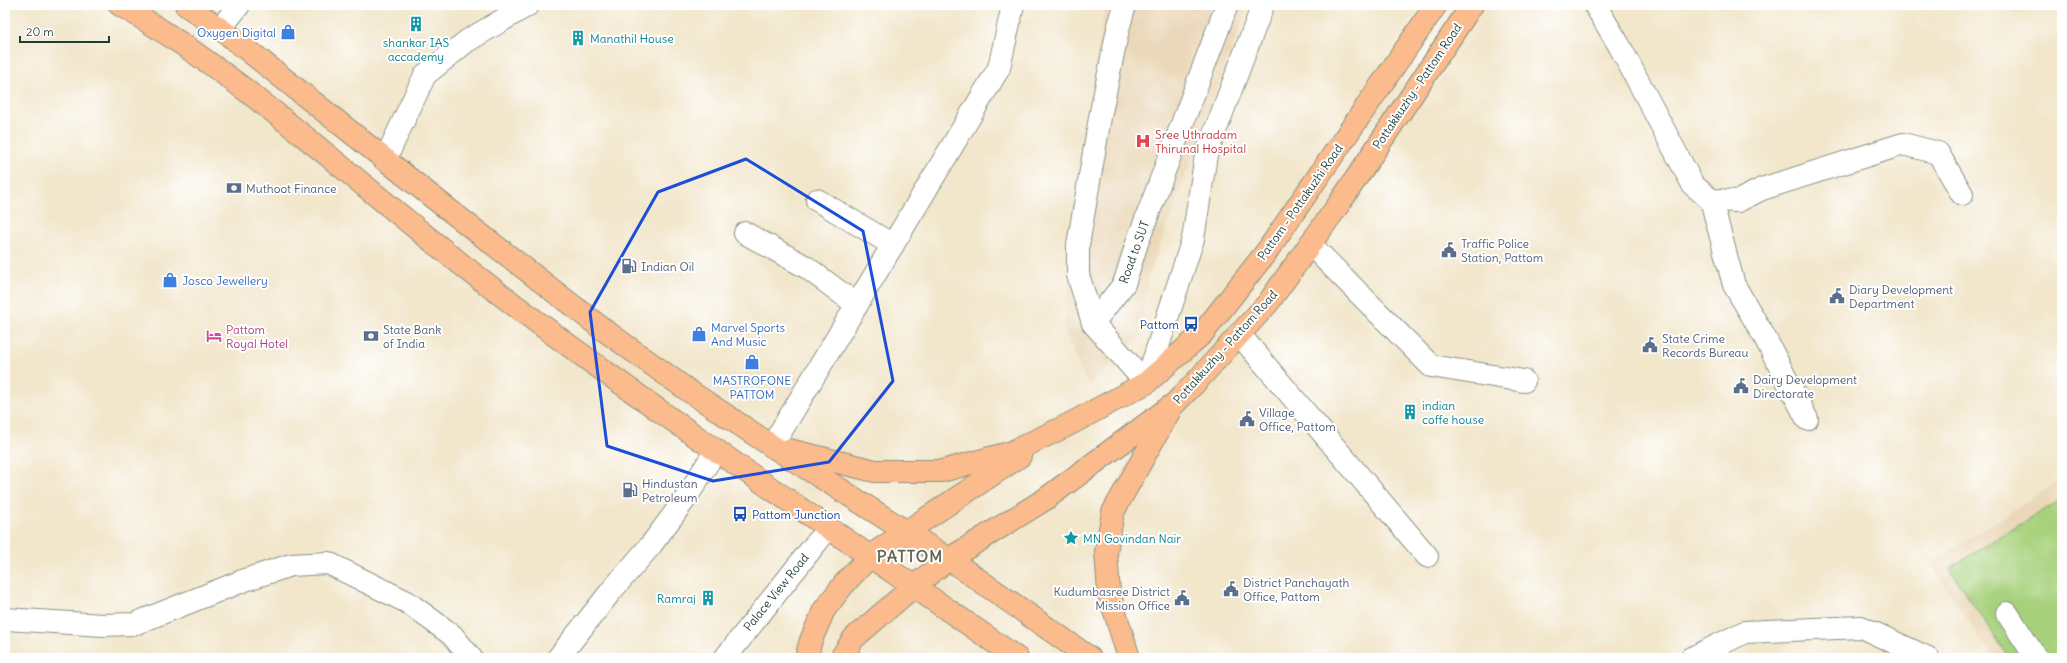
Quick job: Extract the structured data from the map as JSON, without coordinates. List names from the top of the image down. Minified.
{"streets":{"main road":["Pottakkuzhy - Pattom Road","Pattom - Pottakuzhi Road"],"street":["Road to SUT","Palace View Road"]},"districts":["PATTOM"],"places":{"building":["shankar IAS accademy","Manathil House","indian coffe house","Ramraj"],"shop":["Oxygen Digital","Josco Jewellery","Marvel Sports And Music","MASTROFONE PATTOM"],"hospital":["Sree Uthradam Thirunal Hospital"],"bank":["Muthoot Finance","State Bank of India"],"public building":["Traffic Police Station, Pattom","Diary Development Department","State Crime Records Bureau","Dairy Development Directorate","Village Office, Pattom","District Panchayath Office, Pattom","Kudumbasree District Mission Office"],"fuel station":["Indian Oil","Hindustan Petroleum"],"bus stop":["Pattom","Pattom Junction"],"hotel":["Pattom Royal Hotel"],"place":["MN Govindan Nair"]},"scale_bar":"20 m"}
